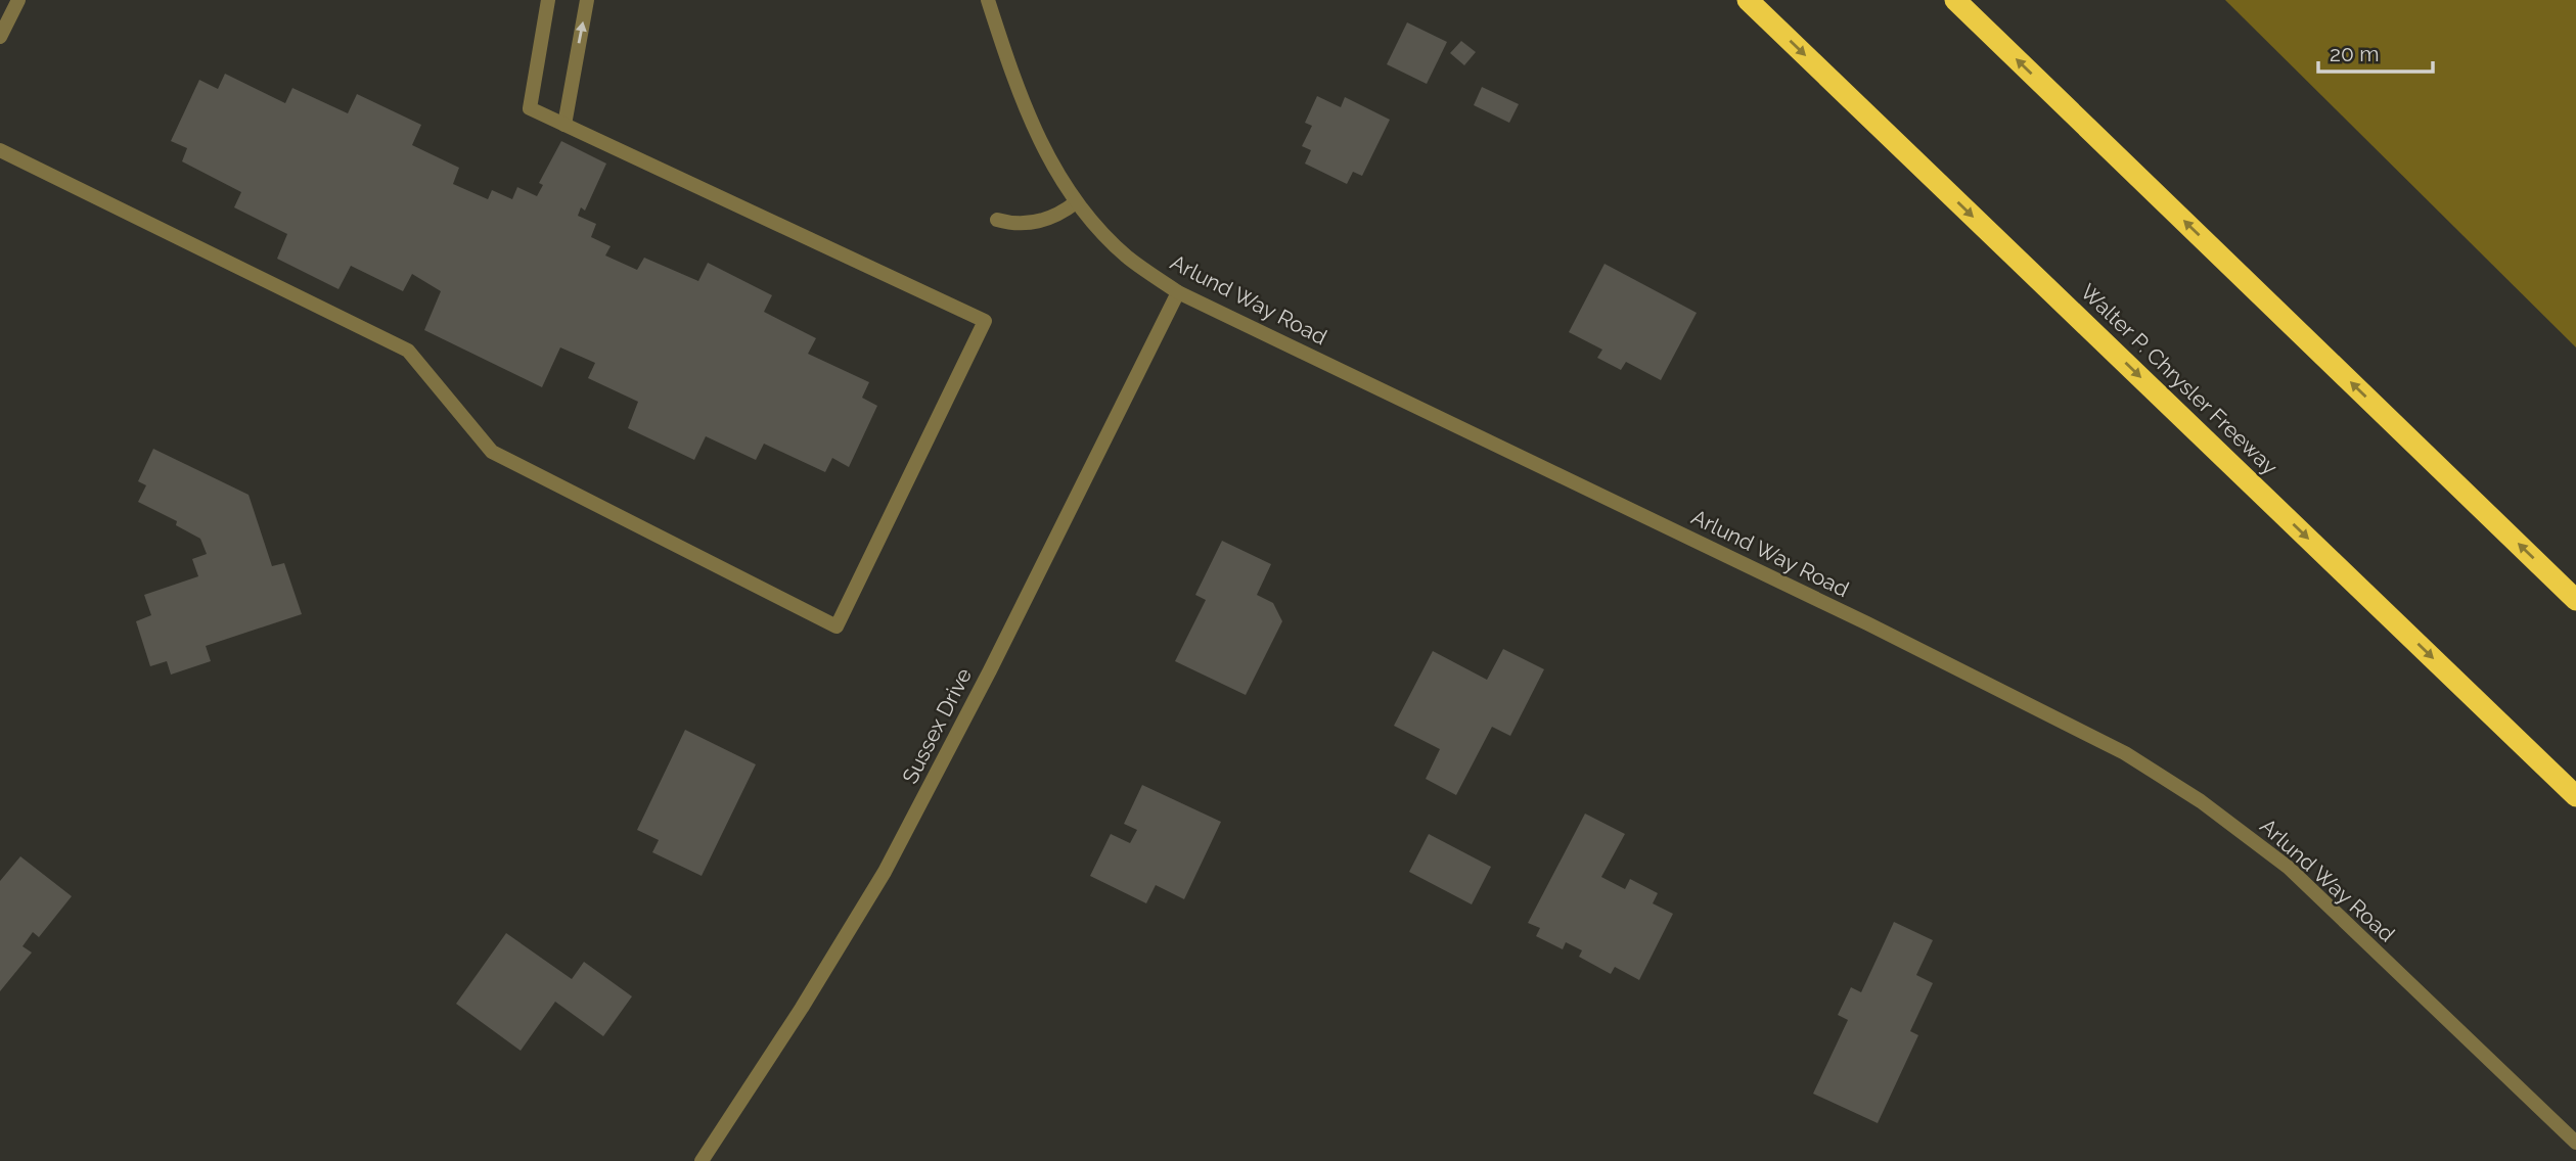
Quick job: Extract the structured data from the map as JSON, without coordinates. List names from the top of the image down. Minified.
{"streets":{"highway":["Walter P. Chrysler Freeway"],"street":["Arlund Way Road","Sussex Drive"]},"crossings":[["Arlund Way Road","Sussex Drive"]],"scale_bar":"20 m"}
